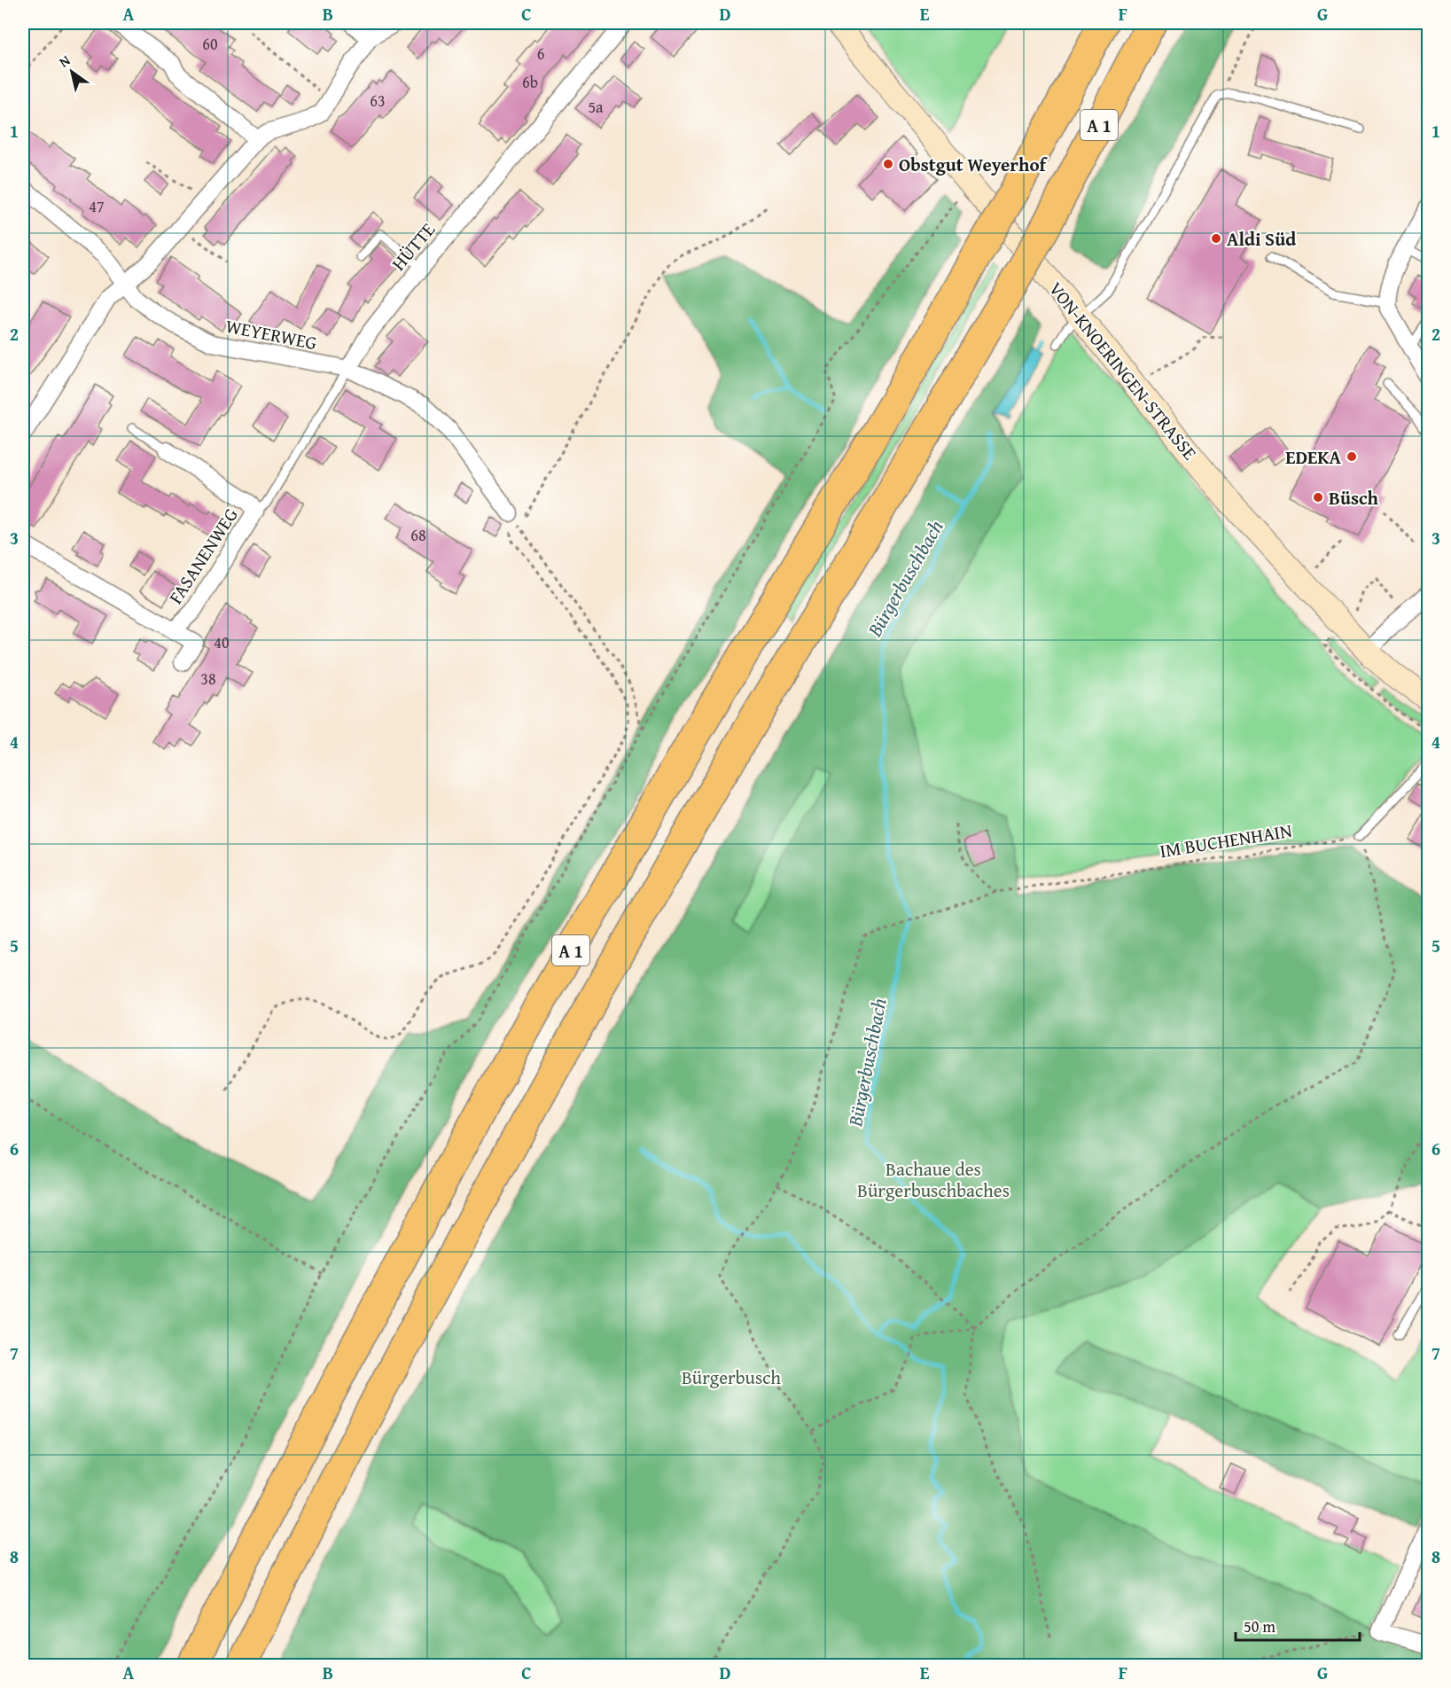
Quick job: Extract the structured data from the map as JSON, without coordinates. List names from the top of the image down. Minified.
{"streets":{"highway":["A 1"],"main road":["VON-KNOERINGEN-STRASSE"],"street":["HÜTTE","WEYERWEG","FASANENWEG"],"path":["IM BUCHENHAIN"]},"crossings":[["HÜTTE","WEYERWEG"],["HÜTTE","FASANENWEG"]],"water":["Bürgerbuschbach"],"parks":["Bachaue des Bürgerbuschbaches","Bürgerbusch"],"places":["Obstgut Weyerhof","Aldi Süd","EDEKA","Büsch"],"house_numbers":["60","6","6b","63","5a","47","68","40","38"],"scale_bar":"50 m","north":"top left","grid":{"columns":["A","B","C","D","E","F","G"],"rows":["1","2","3","4","5","6","7","8"]}}
